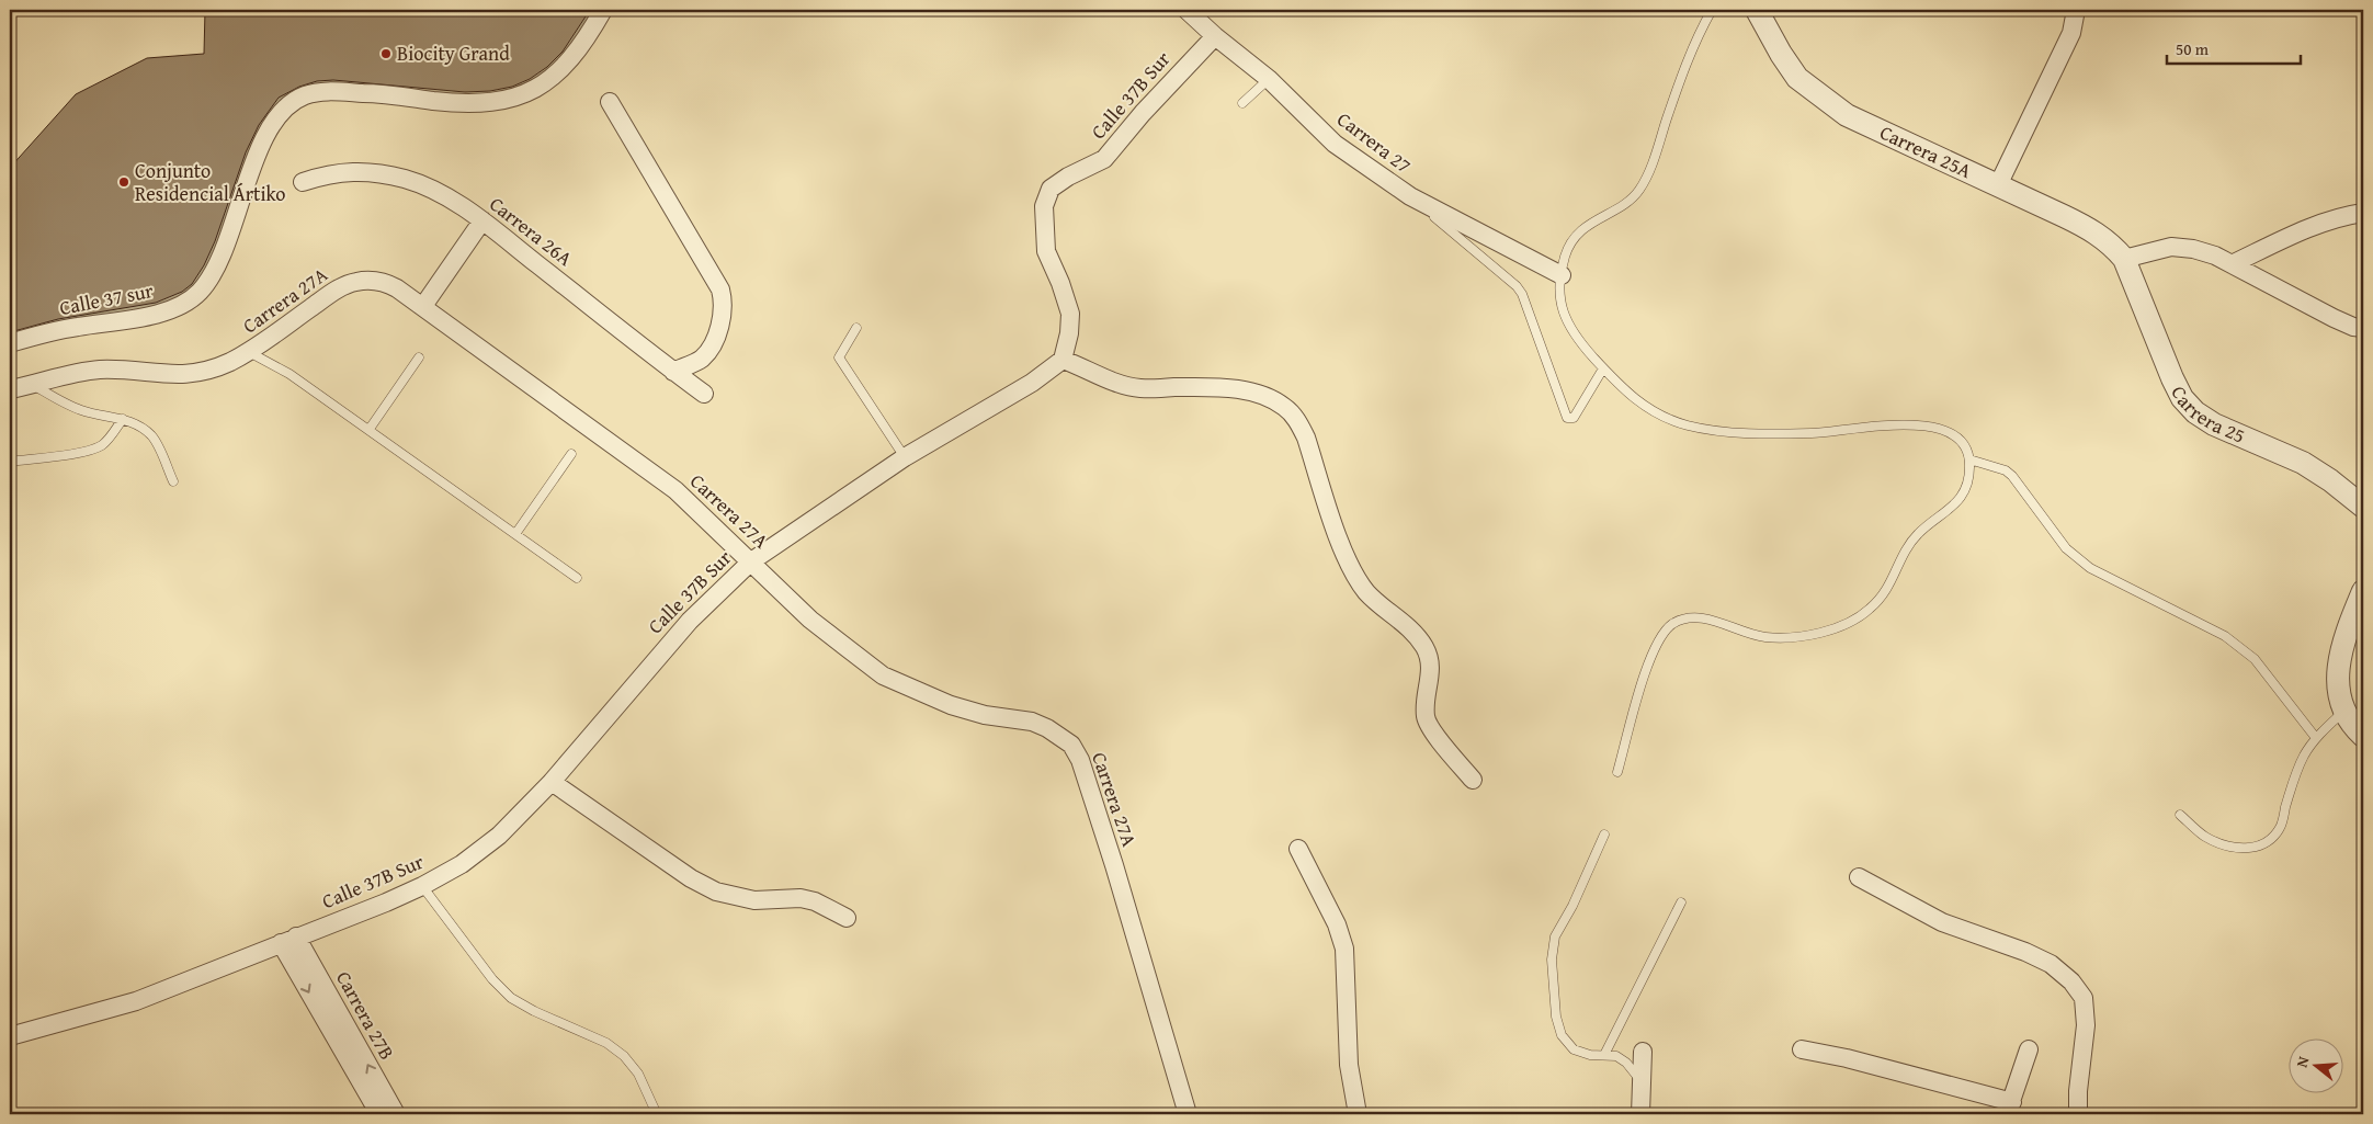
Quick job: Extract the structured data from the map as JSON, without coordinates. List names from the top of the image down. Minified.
{"streets":{"street":["Calle 37B Sur","Carrera 27","Carrera 25A","Carrera 26A","Calle 37 sur","Carrera 27A","Carrera 25","Carrera 27B"]},"crossings":[["Calle 37B Sur","Carrera 27"],["Calle 37B Sur","Carrera 27A"],["Calle 37B Sur","Carrera 27B"],["Carrera 25A","Carrera 25"]],"places":["Biocity Grand","Conjunto Residencial Ártiko"],"scale_bar":"50 m","north":"left"}
